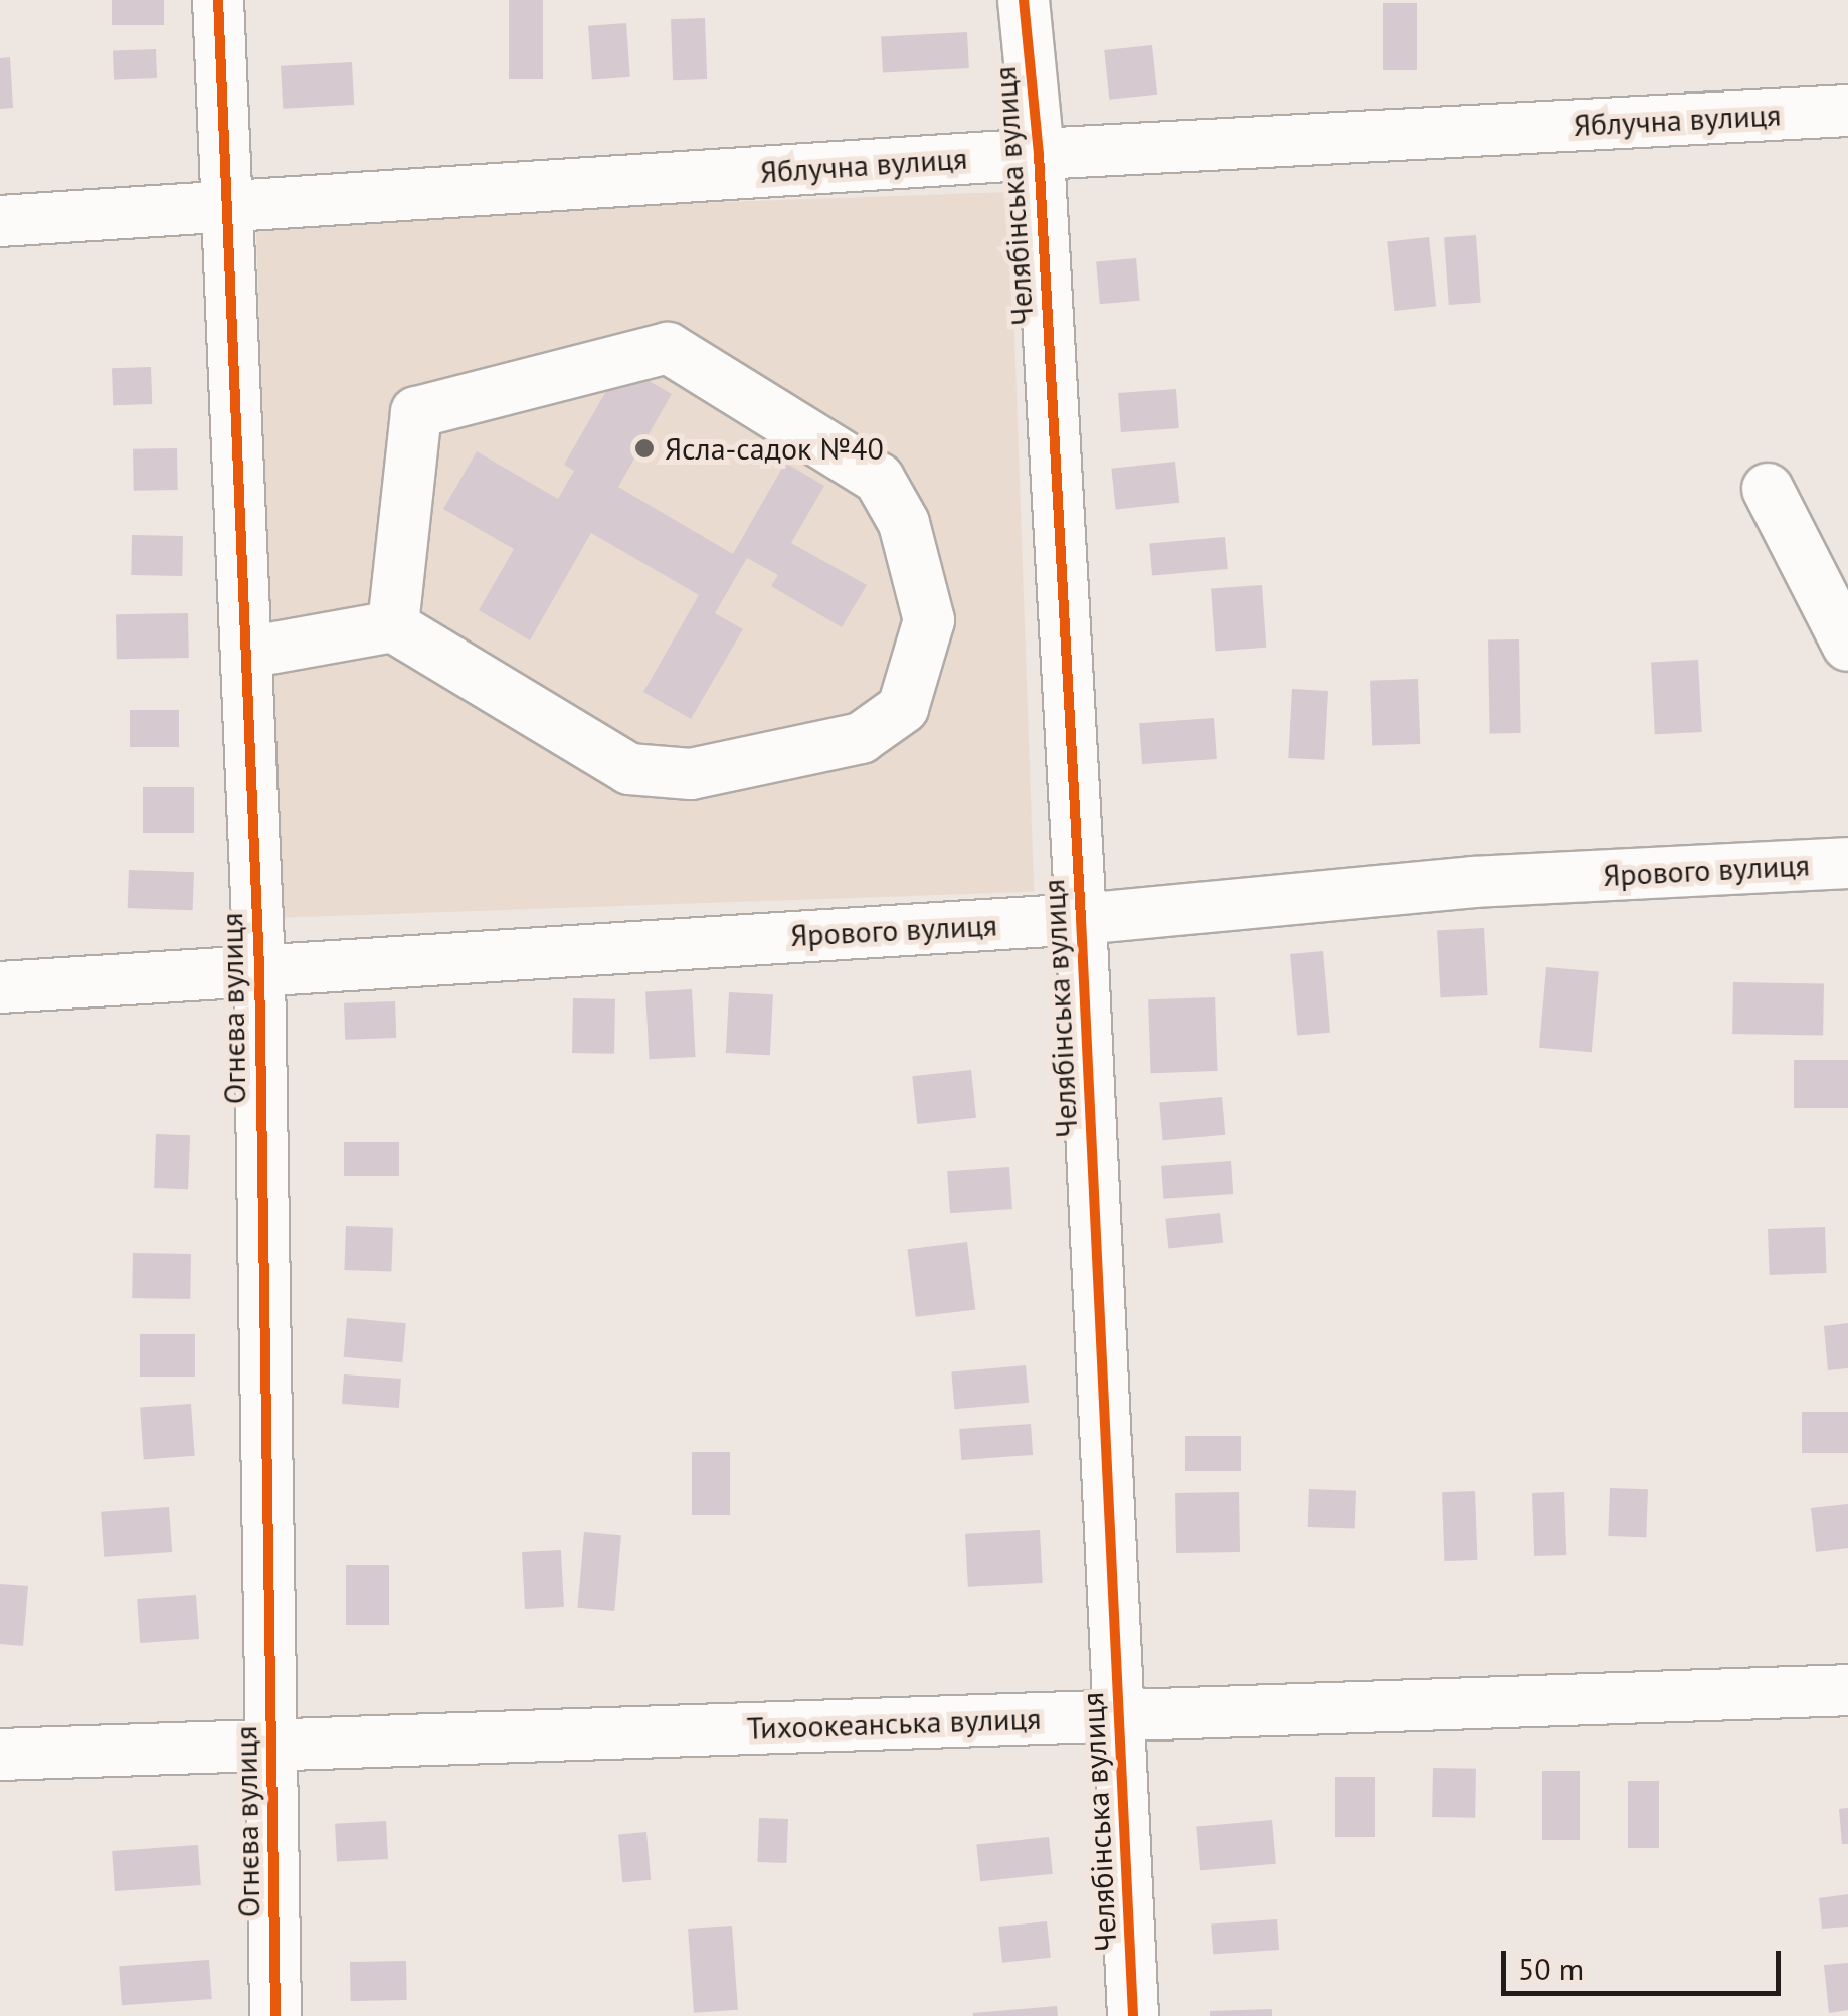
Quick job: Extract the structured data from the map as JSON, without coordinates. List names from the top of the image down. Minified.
{"streets":{"street":["Яблучна вулиця","Челябінська вулиця","Ярового вулиця","Огнєва вулиця","Тихоокеанська вулиця"]},"crossings":[["Яблучна вулиця","Челябінська вулиця"],["Яблучна вулиця","Огнєва вулиця"],["Челябінська вулиця","Ярового вулиця"],["Челябінська вулиця","Тихоокеанська вулиця"],["Ярового вулиця","Огнєва вулиця"],["Огнєва вулиця","Тихоокеанська вулиця"]],"places":["Ясла-садок №40"],"scale_bar":"50 m"}
